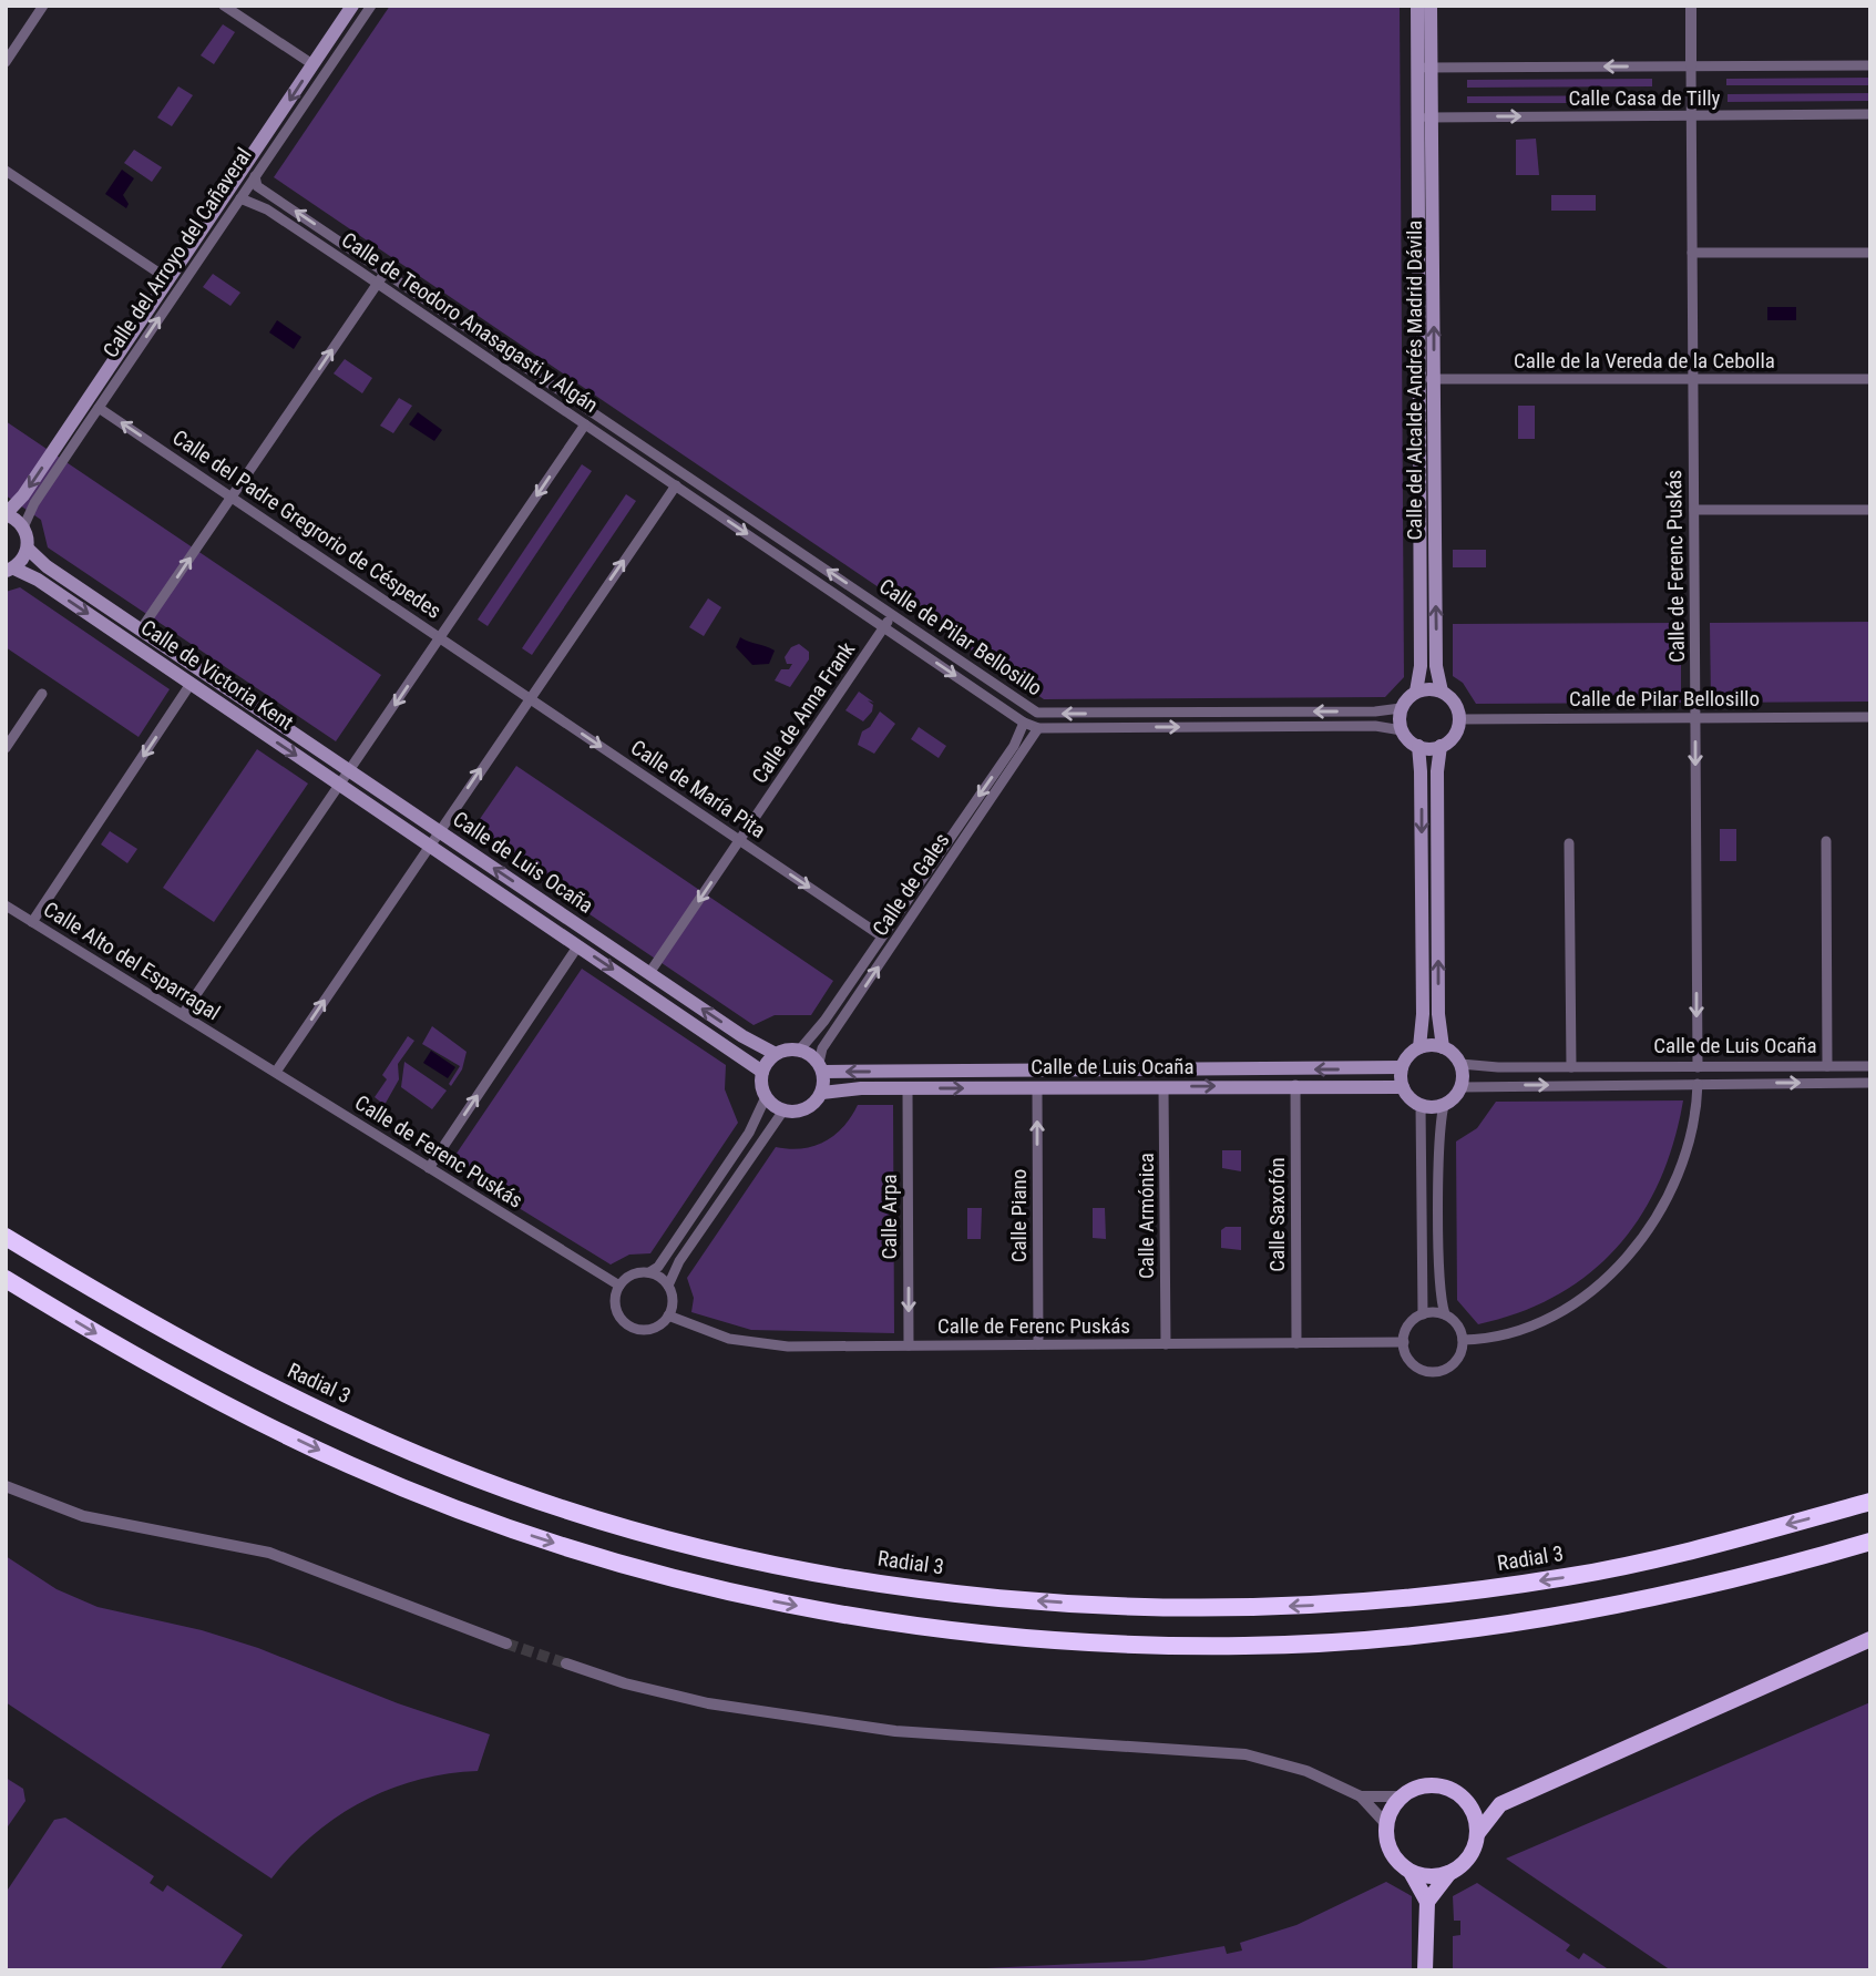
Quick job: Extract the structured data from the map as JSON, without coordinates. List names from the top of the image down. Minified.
{"streets":{"highway":["Radial 3"],"main road":["Calle del Arroyo del Cañaveral","Calle del Alcalde Andrés Madrid Dávila","Calle de Victoria Kent","Calle de Luis Ocaña"],"street":["Calle Casa de Tilly","Calle de Teodoro Anasagasti y Algán","Calle de la Vereda de la Cebolla","Calle del Padre Gregrorio de Céspedes","Calle de Ferenc Puskás","Calle de Pilar Bellosillo","Calle de Anna Frank","Calle de María Pita","Calle de Gales","Calle Alto del Esparragal","Calle Saxofón","Calle Piano","Calle Armónica","Calle Arpa"]},"crossings":[["Calle Casa de Tilly","Calle del Alcalde Andrés Madrid Dávila"],["Calle Casa de Tilly","Calle de Ferenc Puskás"],["Calle del Arroyo del Cañaveral","Calle de Teodoro Anasagasti y Algán"],["Calle del Arroyo del Cañaveral","Calle del Padre Gregrorio de Céspedes"],["Calle de Teodoro Anasagasti y Algán","Calle de Pilar Bellosillo"],["Calle de la Vereda de la Cebolla","Calle del Alcalde Andrés Madrid Dávila"],["Calle de la Vereda de la Cebolla","Calle de Ferenc Puskás"],["Calle del Alcalde Andrés Madrid Dávila","Calle de Pilar Bellosillo"],["Calle del Padre Gregrorio de Céspedes","Calle de María Pita"],["Calle de Ferenc Puskás","Calle de Pilar Bellosillo"],["Calle de Ferenc Puskás","Calle de Luis Ocaña"],["Calle de Ferenc Puskás","Calle Alto del Esparragal"],["Calle de Ferenc Puskás","Calle Saxofón"],["Calle de Ferenc Puskás","Calle Piano"],["Calle de Ferenc Puskás","Calle Armónica"],["Calle de Ferenc Puskás","Calle Arpa"],["Calle de Pilar Bellosillo","Calle de Anna Frank"],["Calle de Pilar Bellosillo","Calle de Gales"],["Calle de Victoria Kent","Calle de Luis Ocaña"],["Calle de Anna Frank","Calle de María Pita"],["Calle de Anna Frank","Calle de Luis Ocaña"],["Calle de María Pita","Calle de Gales"],["Calle de Luis Ocaña","Calle de Gales"],["Calle de Luis Ocaña","Calle Saxofón"],["Calle de Luis Ocaña","Calle Piano"],["Calle de Luis Ocaña","Calle Armónica"],["Calle de Luis Ocaña","Calle Arpa"]],"one_way":["Calle de Anna Frank","Calle de María Pita","Calle Piano","Calle Arpa"]}
